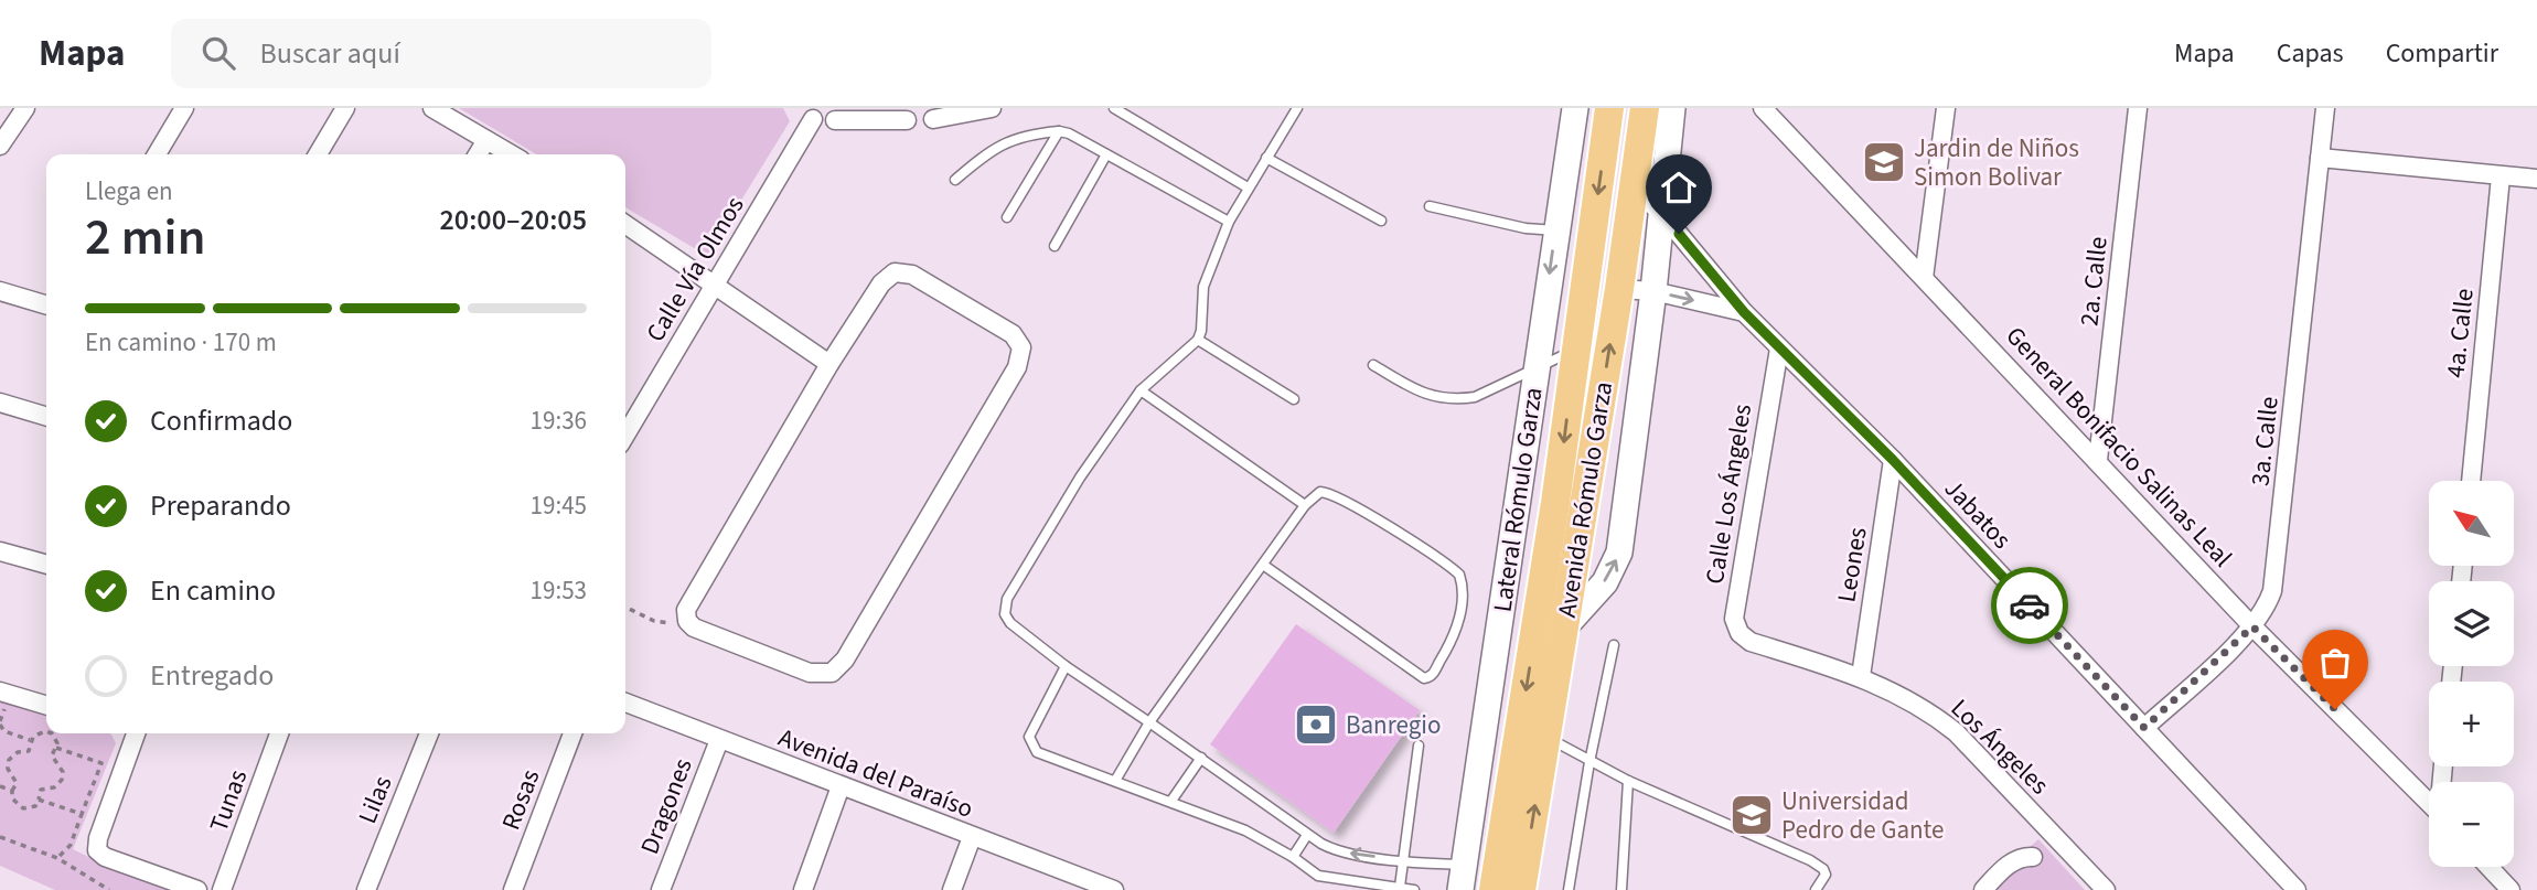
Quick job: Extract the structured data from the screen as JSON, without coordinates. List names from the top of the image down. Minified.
{"streets":{"main road":["Avenida Rómulo Garza"],"street":["Calle Vía Olmos","2a. Calle","4a. Calle","3a. Calle","General Bonifacio Salinas Leal","Calle Los Ángeles","Lateral Rómulo Garza","Jabatos","Leones","Los Ángeles","Avenida del Paraíso","Lilas","Rosas","Tunas","Dragones"]},"crossings":[["2a. Calle","General Bonifacio Salinas Leal"],["3a. Calle","General Bonifacio Salinas Leal"],["3a. Calle","Jabatos"],["Calle Los Ángeles","Jabatos"],["Calle Los Ángeles","Los Ángeles"],["Avenida Rómulo Garza","Jabatos"],["Jabatos","Leones"],["Leones","Los Ángeles"],["Avenida del Paraíso","Dragones"]],"places":{"school or university":["Jardin de Niños Simon Bolivar","Universidad Pedro de Gante"],"bank":["Banregio"]},"north":"top left","page":{"header":"Mapa","search":"Buscar aquí","nav":["Mapa","Capas","Compartir"],"heading":["2 min","Llega en","20:00–20:05"],"bar":"En camino · 170 m","list":[["Confirmado","19:36"],["Preparando","19:45"],["En camino","19:53"],"Entregado"],"map_buttons":["+","−"]}}
